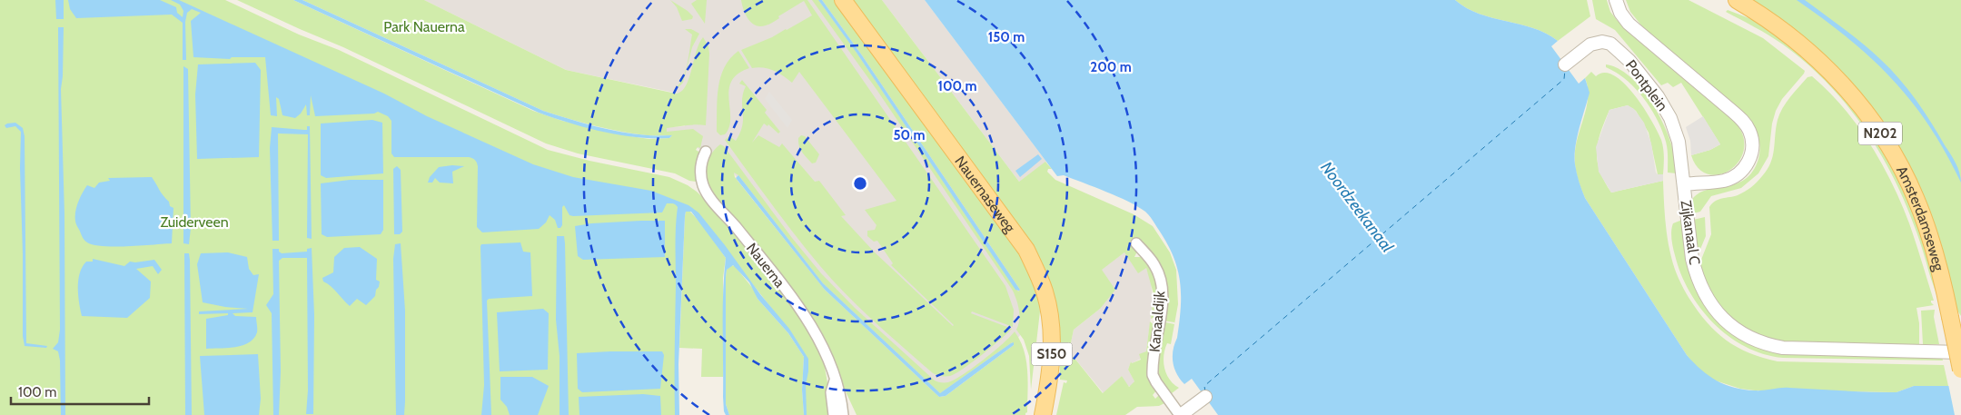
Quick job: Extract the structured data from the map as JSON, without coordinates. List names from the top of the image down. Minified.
{"streets":{"main road":["N202","Nauernaseweg","Amsterdamseweg","S150"],"street":["Pontplein","Zijkanaal C","Nauerna","Kanaaldijk"]},"crossings":[["Pontplein","Zijkanaal C"]],"water":["Noordzeekanaal"],"parks":["Park Nauerna","Zuiderveen"],"scale_bar":"100 m","rings":["150 m","200 m","100 m","50 m"]}
